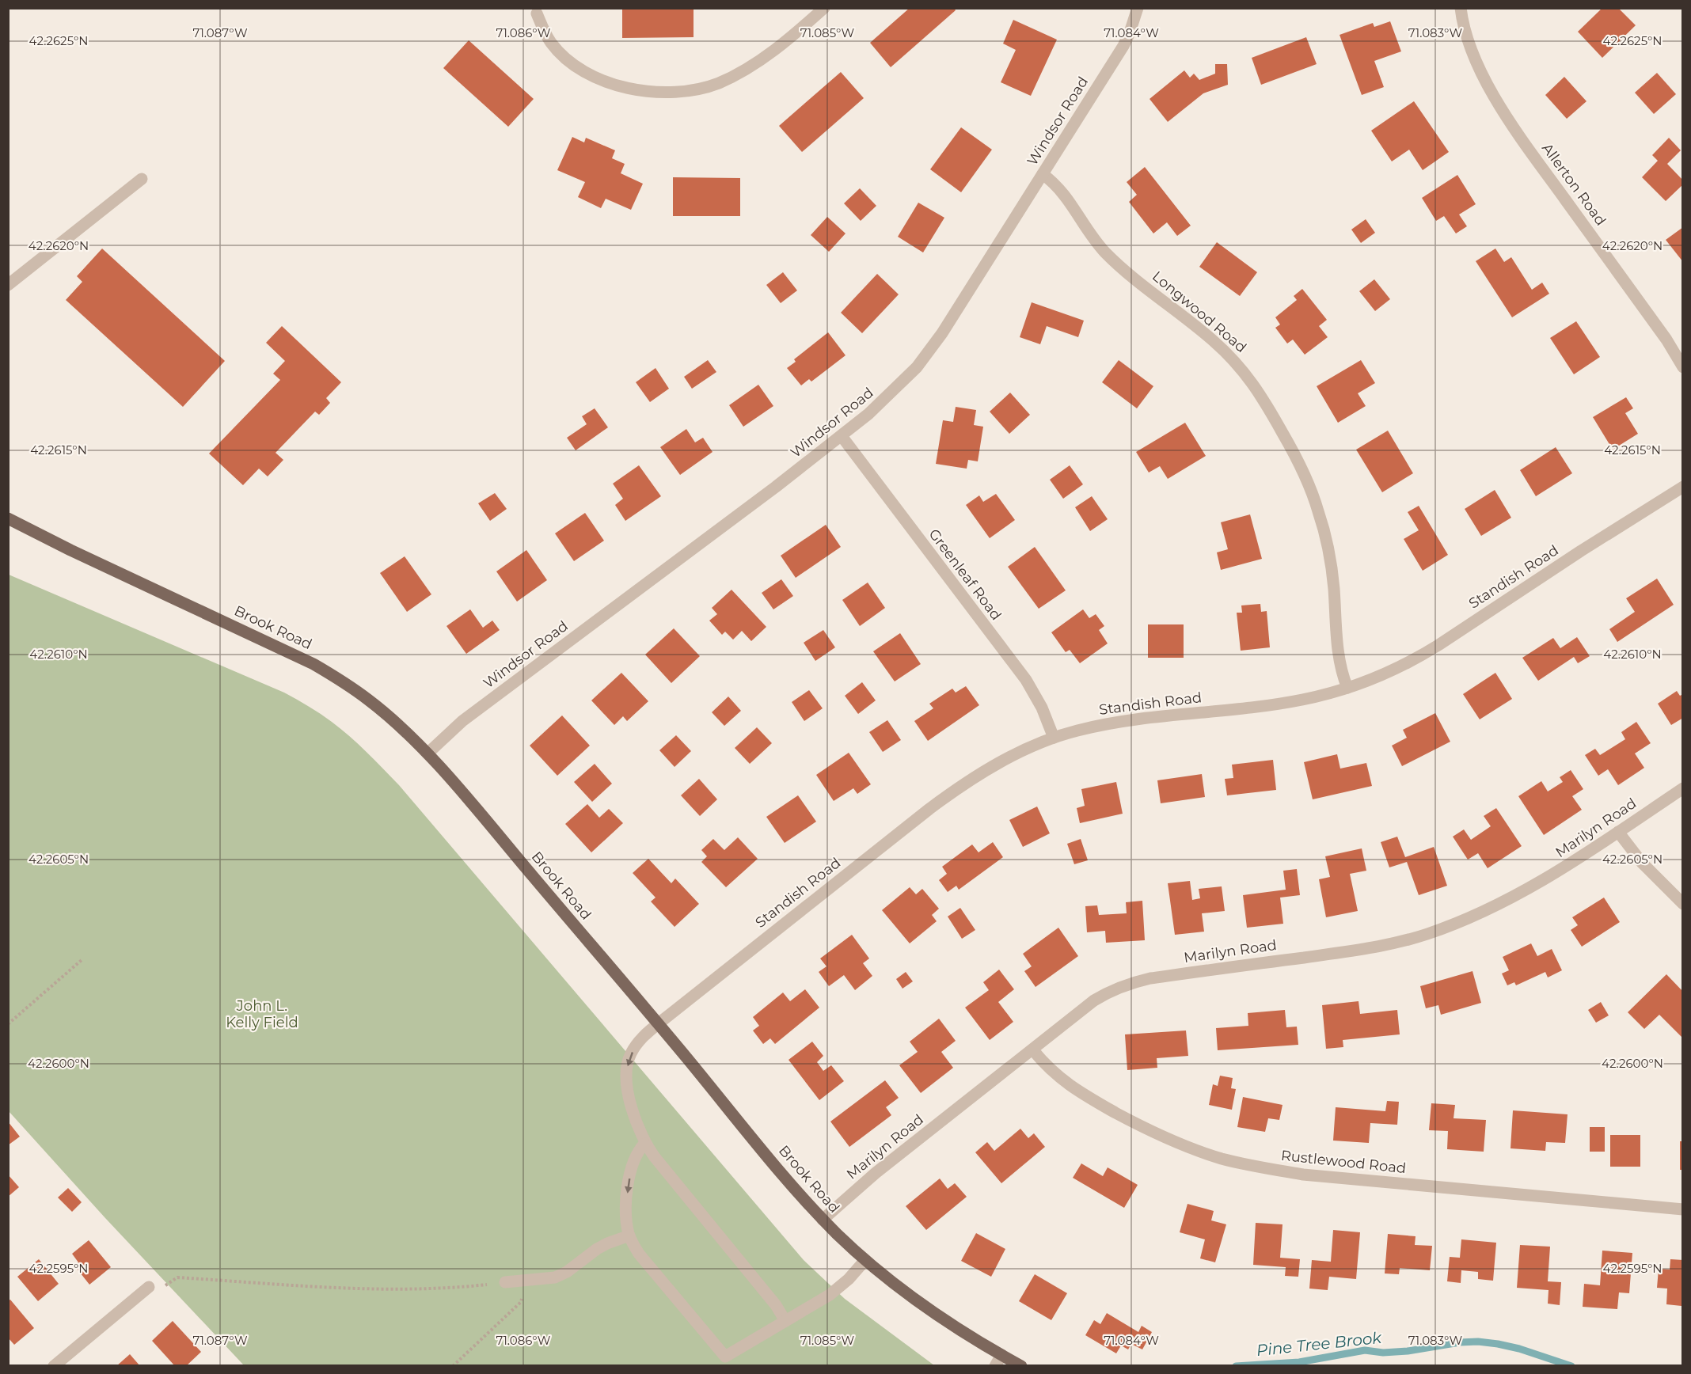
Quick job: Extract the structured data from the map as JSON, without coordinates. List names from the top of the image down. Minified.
{"streets":{"main road":["Brook Road"],"street":["Windsor Road","Allerton Road","Longwood Road","Greenleaf Road","Standish Road","Marilyn Road","Rustlewood Road"]},"crossings":[["Windsor Road","Longwood Road"],["Windsor Road","Greenleaf Road"],["Windsor Road","Brook Road"],["Longwood Road","Standish Road"],["Greenleaf Road","Standish Road"],["Standish Road","Brook Road"],["Brook Road","Marilyn Road"],["Marilyn Road","Rustlewood Road"]],"water":["Pine Tree Brook"],"parks":["John L. Kelly Field"],"coordinates":["71.087°W","71.086°W","71.085°W","71.084°W","71.083°W","42.2625°N","42.2620°N","42.2615°N","42.2610°N","42.2605°N","42.2600°N","42.2595°N"]}
